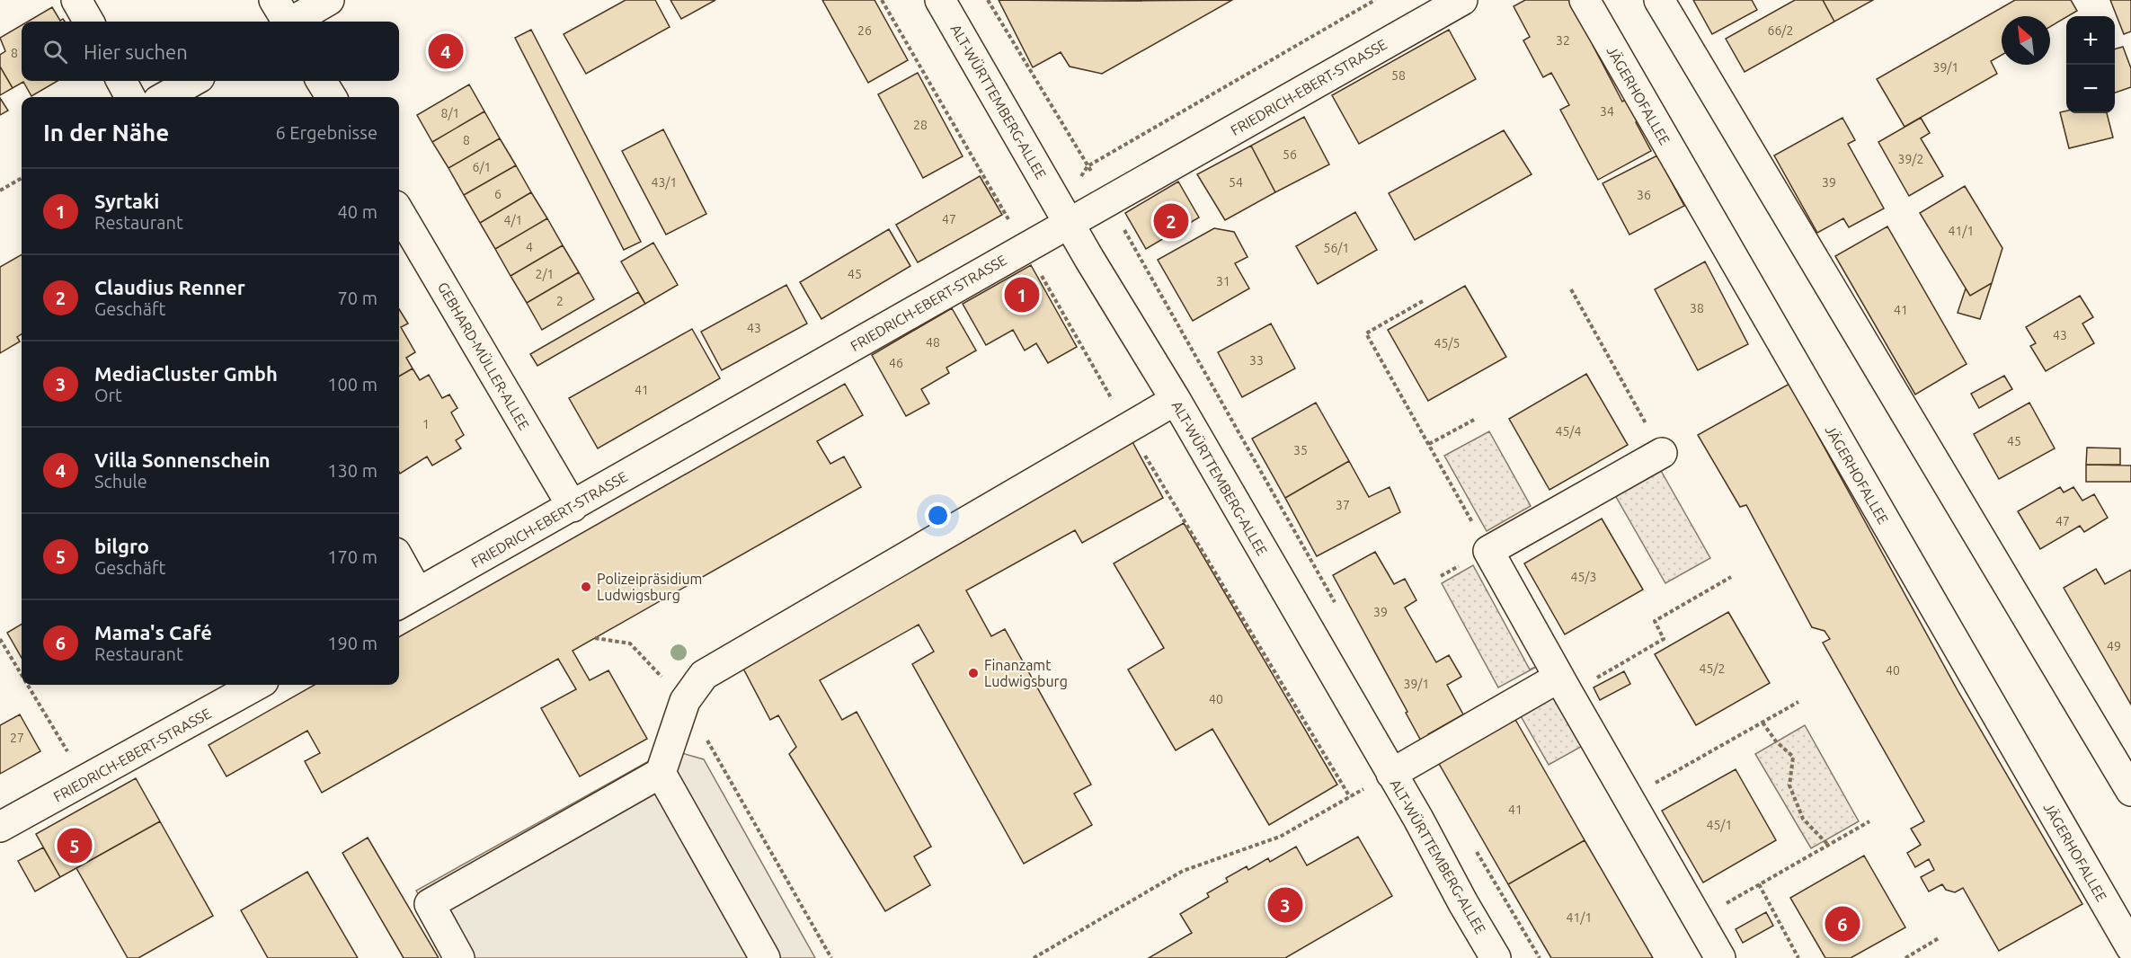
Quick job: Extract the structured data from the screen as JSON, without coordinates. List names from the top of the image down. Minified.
{"streets":{"street":["FRIEDRICH-EBERT-STRASSE","JÄGERHOFALLEE","ALT-WÜRTTEMBERG-ALLEE","GEBHARD-MÜLLER-ALLEE"]},"crossings":[["FRIEDRICH-EBERT-STRASSE","ALT-WÜRTTEMBERG-ALLEE"],["FRIEDRICH-EBERT-STRASSE","GEBHARD-MÜLLER-ALLEE"]],"places":["Polizeipräsidium Ludwigsburg","Finanzamt Ludwigsburg"],"house_numbers":["26","66/2","32","8","39/1","58","34","8/1","28","8","56","39/2","6/1","43/1","54","39","6","36","47","4/1","41/1","4","56/1","2/1","45","31","2","38","41","43","43","48","45/5","33","46","41","1","45/4","45","35","37","47","45/3","39","49","45/2","40","39/1","40","27","41","45/1","41/1"],"north":"top left","page":{"map_buttons":["+","−"],"search":"Hier suchen","pins":["4","2","1","5","3","6"],"heading":["In der Nähe","6 Ergebnisse"],"list":[{"mark":"1","name":"Syrtaki","note":"Restaurant","value":"40 m"},{"mark":"2","name":"Claudius Renner","note":"Geschäft","value":"70 m"},{"mark":"3","name":"MediaCluster Gmbh","note":"Ort","value":"100 m"},{"mark":"4","name":"Villa Sonnenschein","note":"Schule","value":"130 m"},{"mark":"5","name":"bilgro","note":"Geschäft","value":"170 m"},{"mark":"6","name":"Mama's Café","note":"Restaurant","value":"190 m"}]}}
